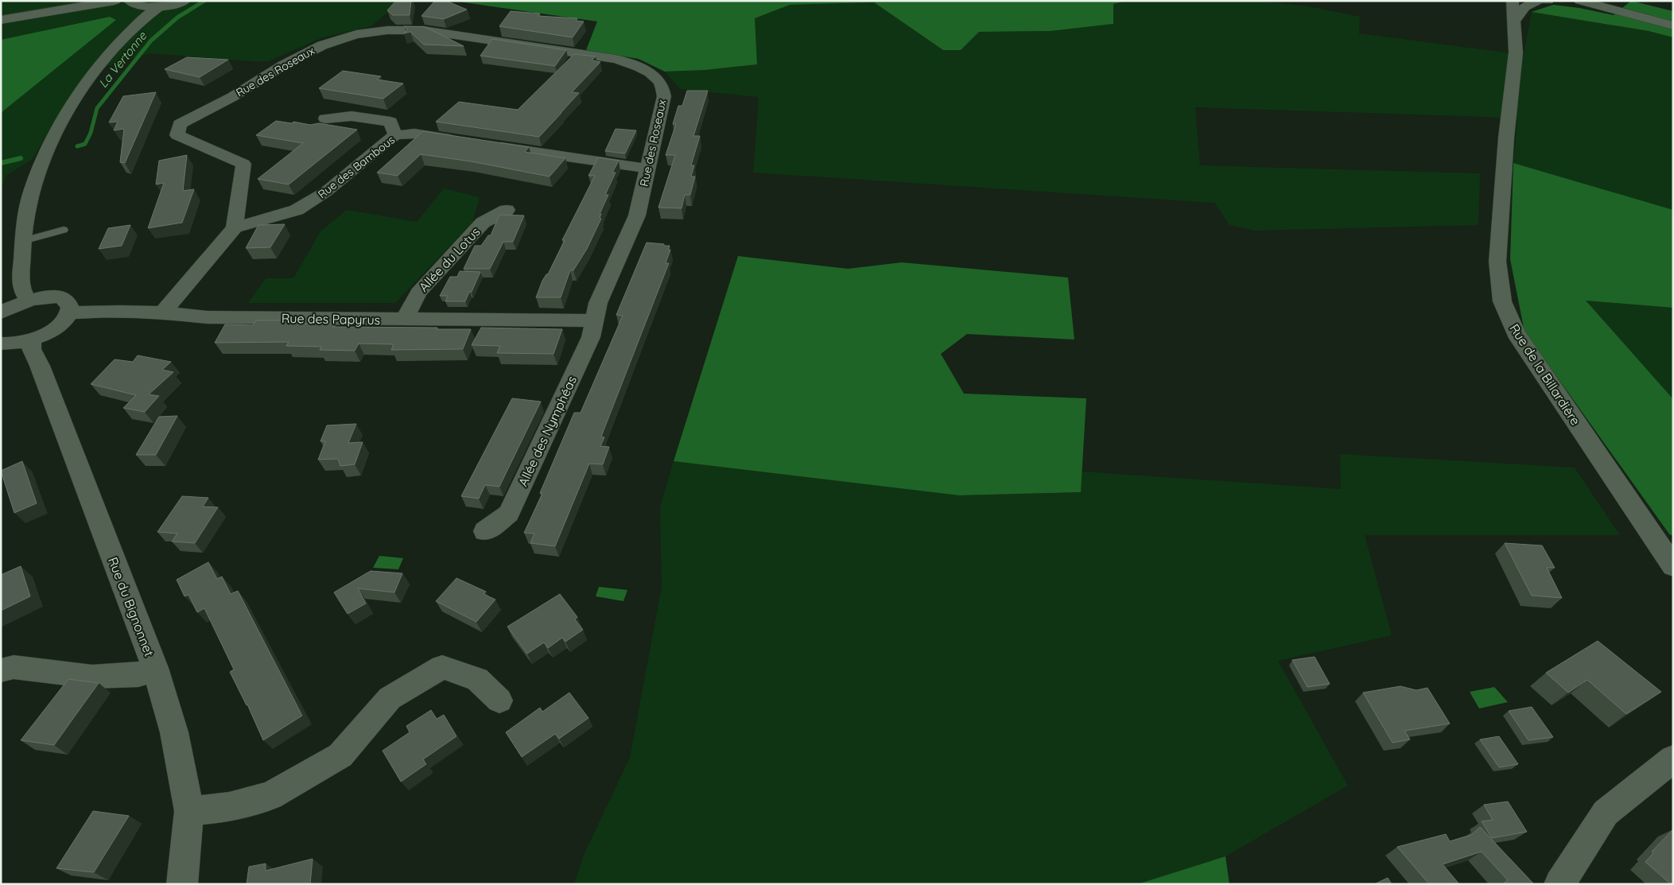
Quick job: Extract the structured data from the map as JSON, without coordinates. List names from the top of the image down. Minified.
{"streets":{"street":["Rue des Roseaux","Rue des Bambous","Allée du Lotus","Rue des Papyrus","Rue de la Billardière","Allée des Nymphéas","Rue du Bignonnet"]},"crossings":[["Rue des Roseaux","Rue des Bambous"],["Rue des Roseaux","Rue des Papyrus"],["Rue des Roseaux","Allée des Nymphéas"],["Allée du Lotus","Rue des Papyrus"],["Rue des Papyrus","Allée des Nymphéas"]],"water":["La Vertonne"]}
